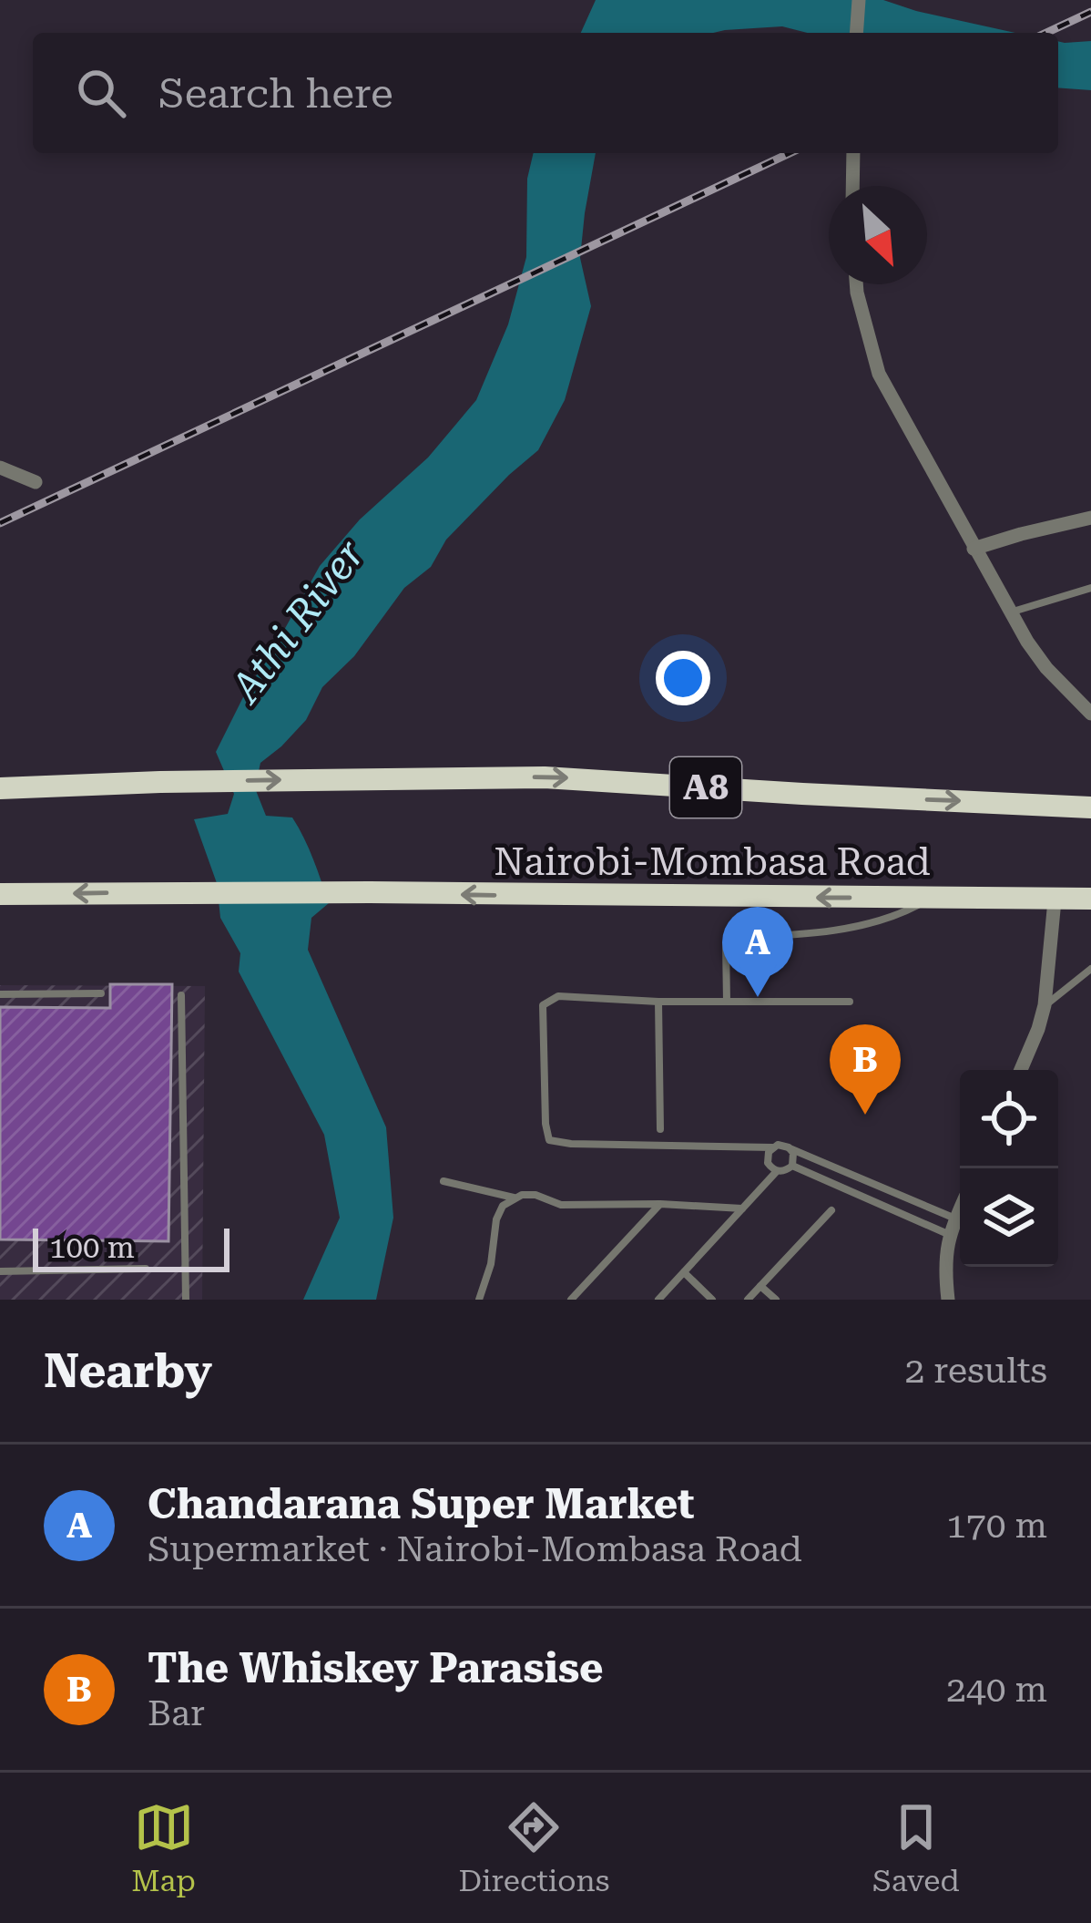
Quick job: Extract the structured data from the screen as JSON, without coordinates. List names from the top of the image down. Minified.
{"streets":{"highway":["A8","Nairobi-Mombasa Road"]},"water":["Athi River"],"scale_bar":"100 m","north":"bottom right","page":{"search":"Search here","pins":["A","B"],"scale":"100 m","heading":["Nearby","2 results"],"list":[{"mark":"A","name":"Chandarana Super Market","note":"Supermarket · Nairobi-Mombasa Road","value":"170 m"},{"mark":"B","name":"The Whiskey Parasise","note":"Bar","value":"240 m"}],"nav":["Map","Directions","Saved"]}}
